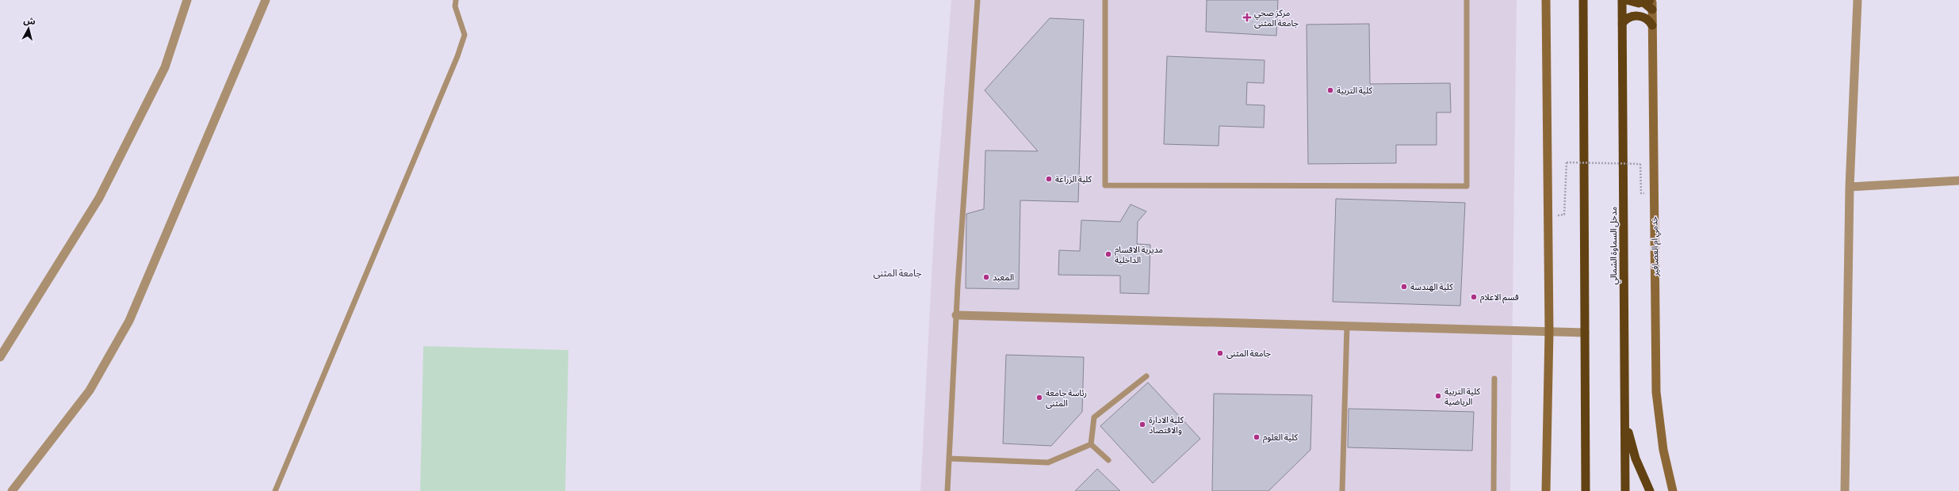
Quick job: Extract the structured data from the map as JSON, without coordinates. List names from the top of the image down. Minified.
{"streets":{"highway":["مدخل السماوة الشمالي"],"main road":["خدمي ام العصافير"]},"districts":["جامعة المثنى"],"places":{"health":["مركز صحي جامعة المثنى"],"other":["كلية التربية","كلية الزراعة","مديرية الاقسام الداخلية","المعبد","كلية الهندسة","قسم الاعلام","جامعة المثنى","كلية التربية الرياضية","رئاسة جامعة المثنى","كلية الادارة والاقتصاد","كلية العلوم"]},"north":"top"}
